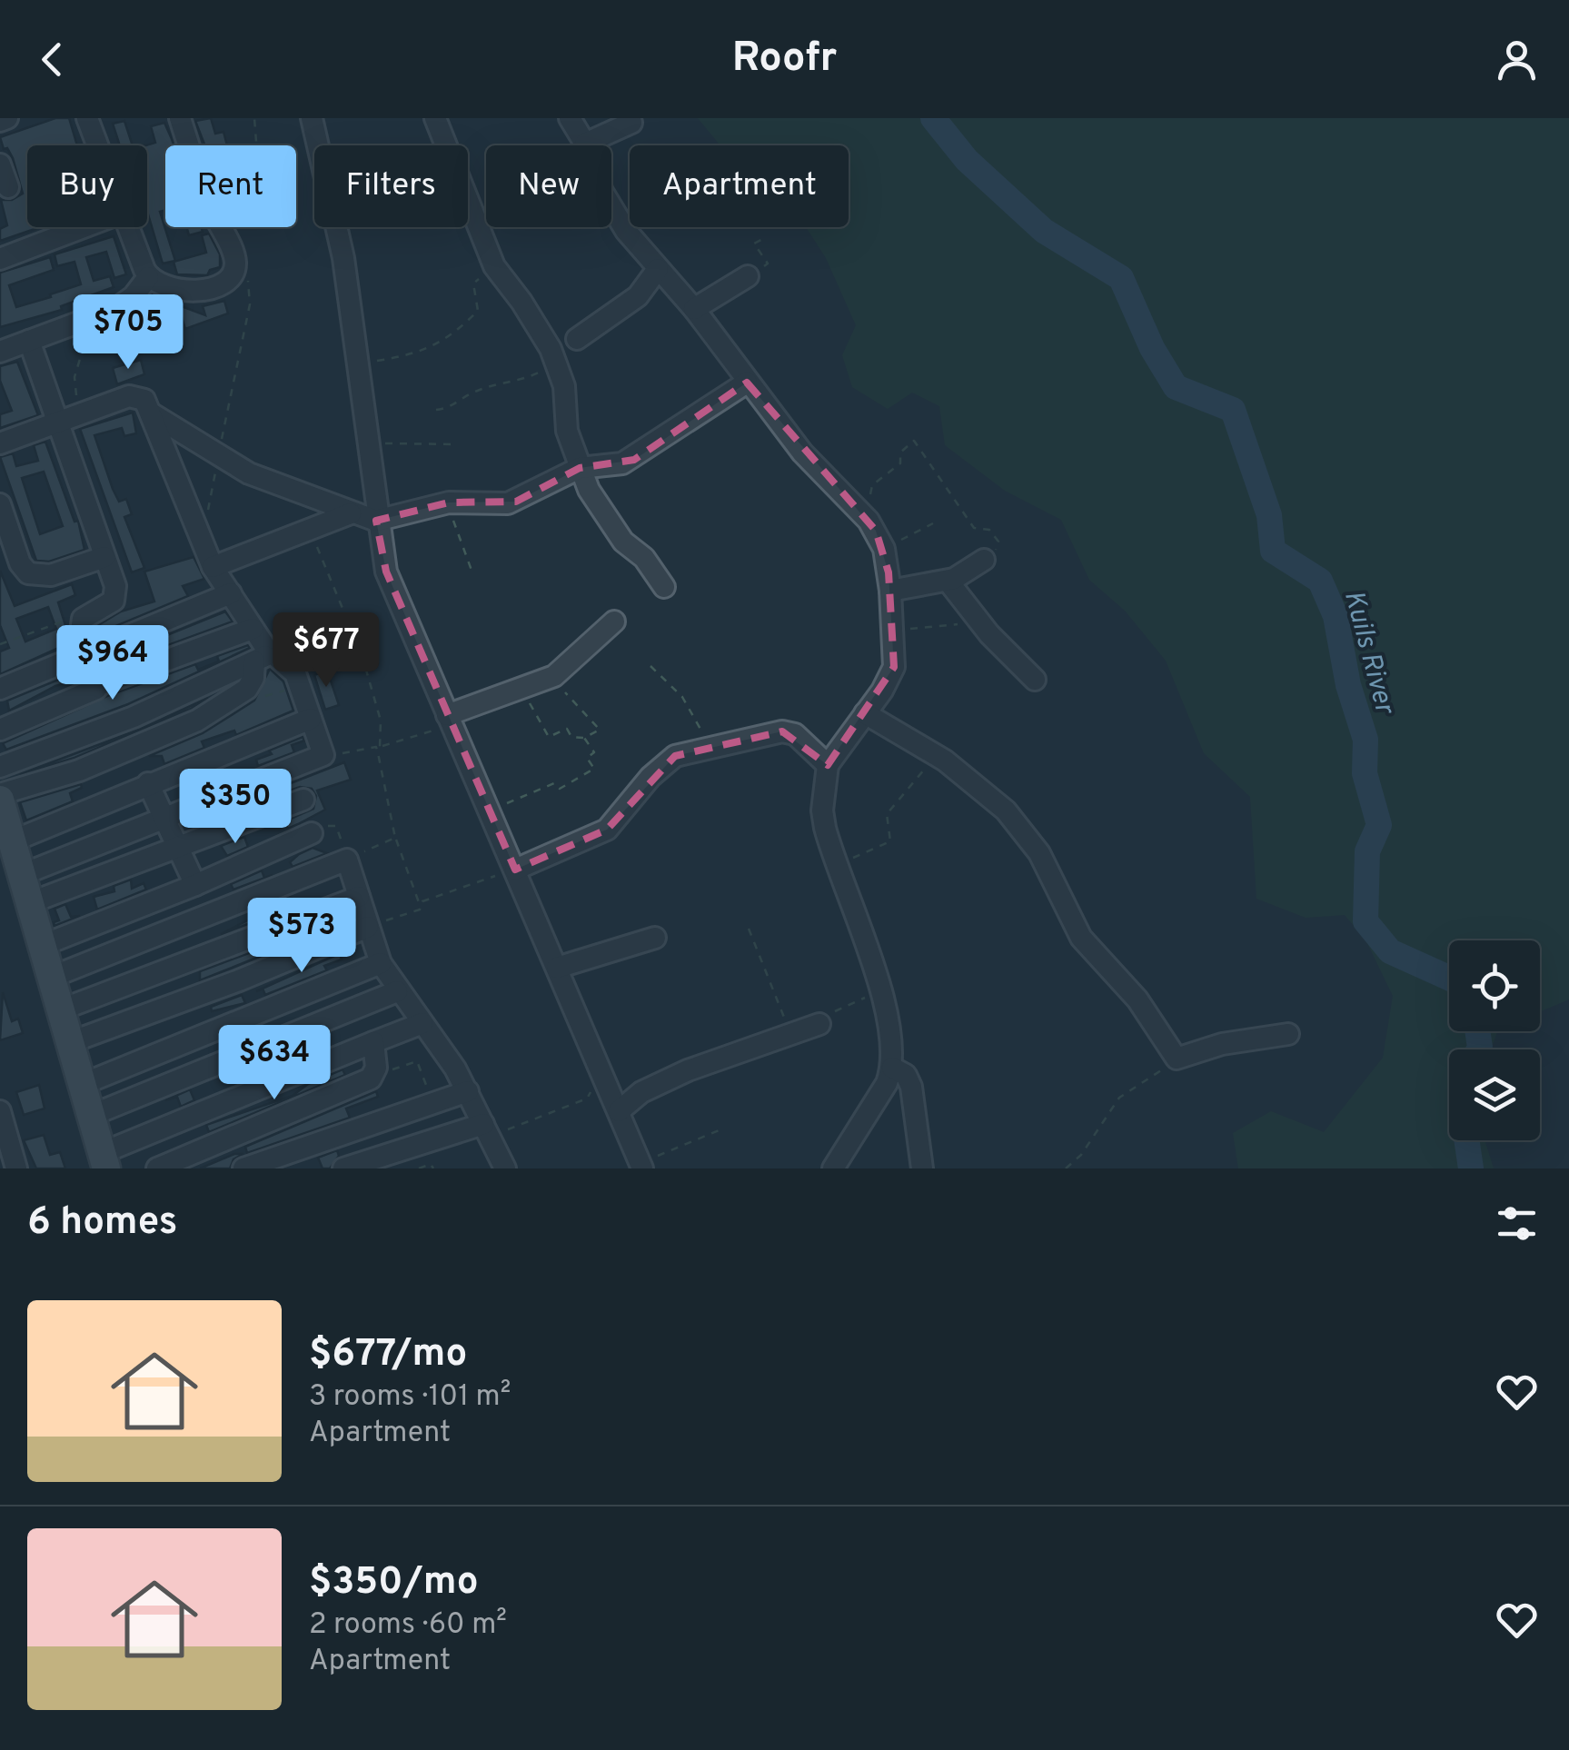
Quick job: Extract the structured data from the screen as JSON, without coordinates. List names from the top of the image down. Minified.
{"water":["Kuils River"],"page":{"header":"Roofr","chip":["Buy","Rent","Filters","New","Apartment"],"price":["$705","$677","$964","$350","$573","$634"],"heading":"6 homes","list":[{"name":"$677/mo","note":"3 rooms · 101 m² · Apartment"},{"name":"$350/mo","note":"2 rooms · 60 m² · Apartment"}]}}
